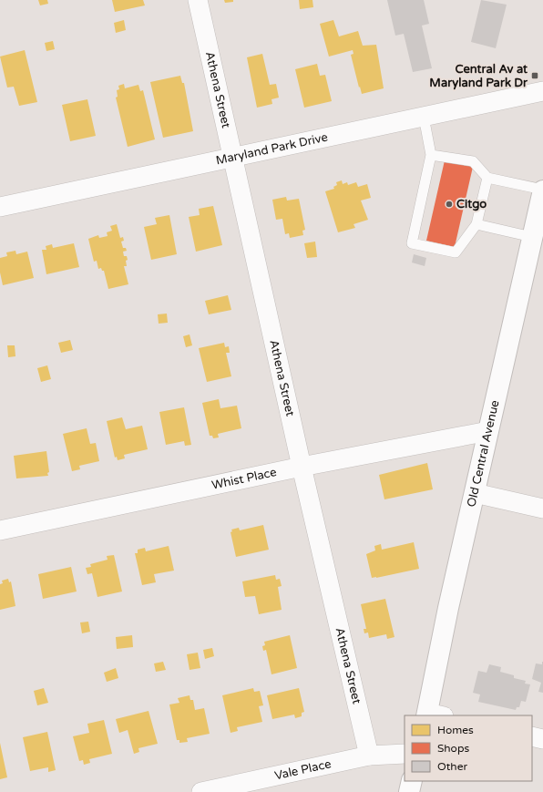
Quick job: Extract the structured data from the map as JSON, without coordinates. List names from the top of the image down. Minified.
{"streets":{"main road":["Old Central Avenue"],"street":["Athena Street","Maryland Park Drive","Whist Place","Vale Place"]},"crossings":[["Athena Street","Maryland Park Drive"],["Athena Street","Whist Place"],["Athena Street","Vale Place"],["Old Central Avenue","Whist Place"]],"places":{"transit":["Central Av at Maryland Park Dr"],"other":["Citgo"]},"legend":["Homes","Shops","Other"]}
